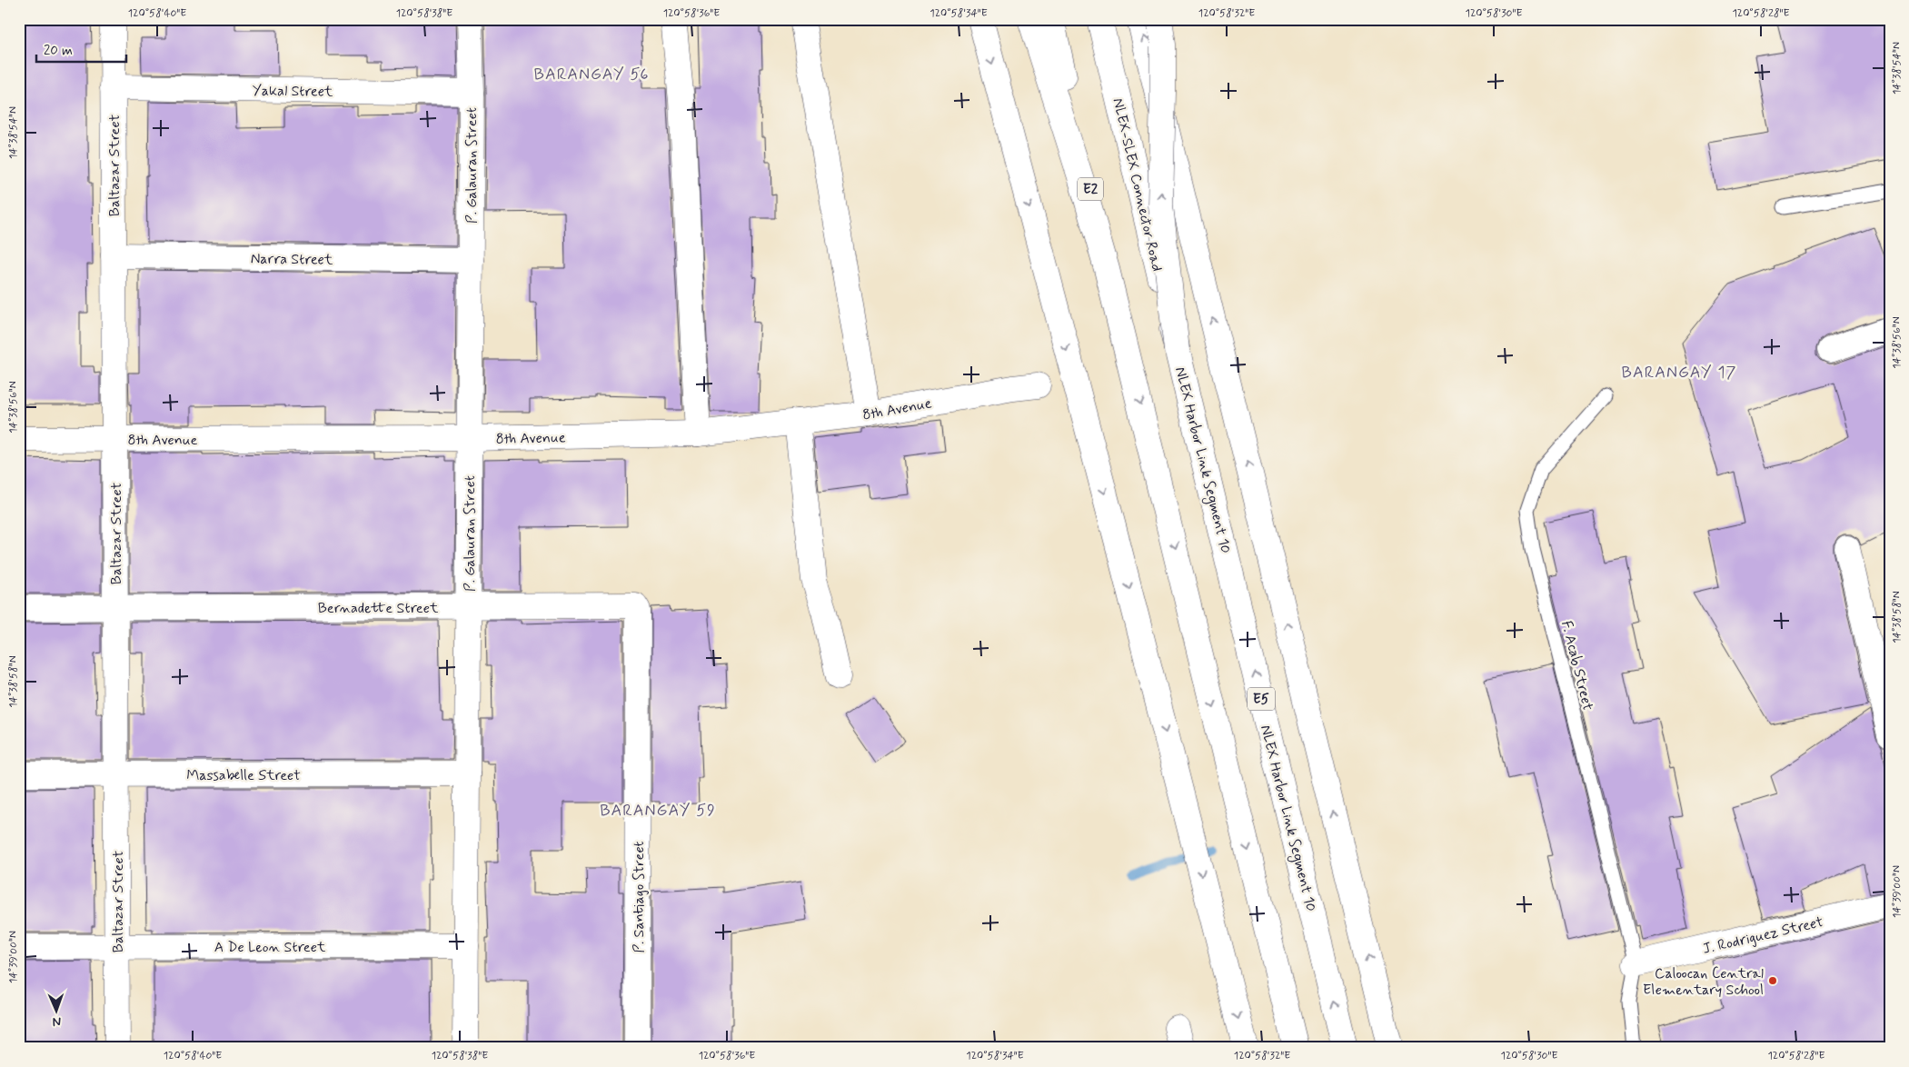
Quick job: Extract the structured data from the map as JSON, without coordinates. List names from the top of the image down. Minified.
{"streets":{"main road":["Yakal Street","Baltazar Street","P. Galauran Street","NLEX-SLEX Connector Road","E2","Narra Street","8th Avenue","NLEX Harbor Link Segment 10","Bernadette Street","E5","Massabelle Street","P. Santiago Street","J. Rodriguez Street","A De Leon Street"],"lane":["F. Acab Street"]},"crossings":[["Yakal Street","Baltazar Street"],["Yakal Street","P. Galauran Street"],["Baltazar Street","Narra Street"],["Baltazar Street","8th Avenue"],["Baltazar Street","Bernadette Street"],["Baltazar Street","Massabelle Street"],["Baltazar Street","A De Leon Street"],["P. Galauran Street","Narra Street"],["P. Galauran Street","8th Avenue"],["P. Galauran Street","Bernadette Street"],["P. Galauran Street","Massabelle Street"],["P. Galauran Street","A De Leon Street"],["NLEX-SLEX Connector Road","NLEX Harbor Link Segment 10"],["Bernadette Street","P. Santiago Street"],["F. Acab Street","J. Rodriguez Street"]],"districts":["BARANGAY 56","BARANGAY 17","BARANGAY 59"],"places":["Caloocan Central Elementary School"],"scale_bar":"20 m","north":"bottom","coordinates":["120°58'40\"E","120°58'38\"E","120°58'36\"E","120°58'34\"E","120°58'32\"E","120°58'30\"E","120°58'28\"E","14°38'54\"N","14°38'56\"N","14°38'58\"N","14°39'00\"N"]}
